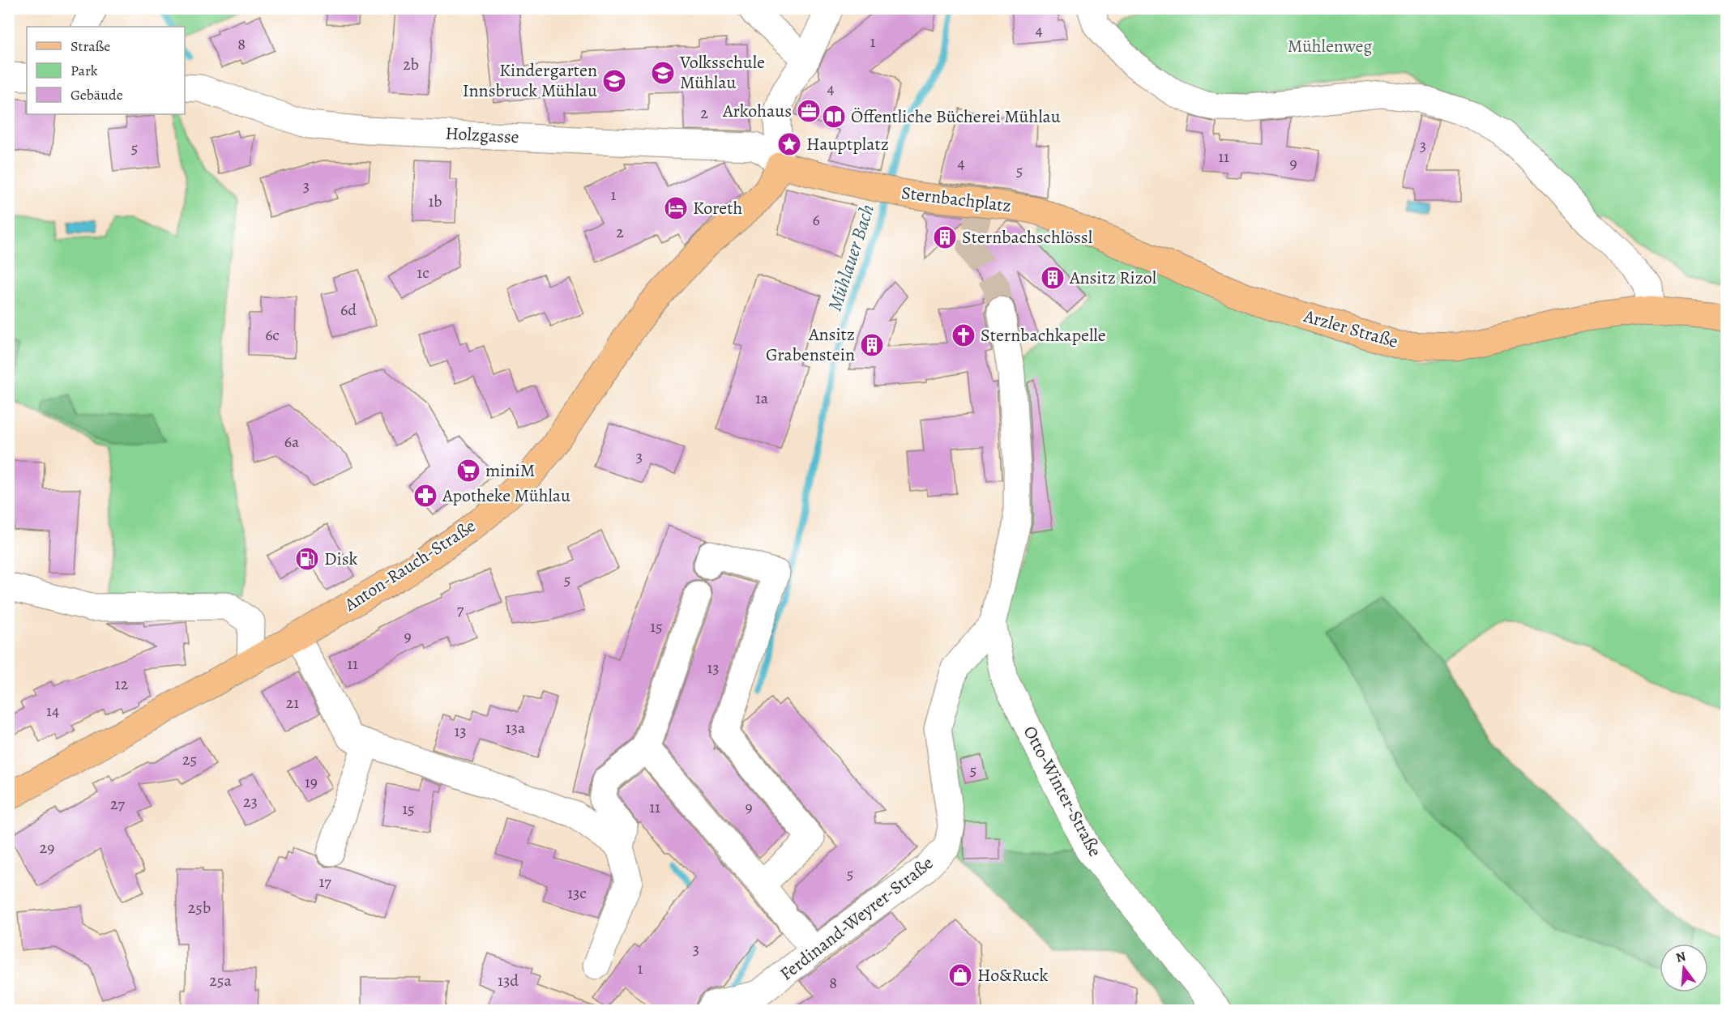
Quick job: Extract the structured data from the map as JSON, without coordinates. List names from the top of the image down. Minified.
{"streets":{"main road":["Sternbachplatz","Arzler Straße","Anton-Rauch-Straße"],"street":["Holzgasse","Otto-Winter-Straße","Ferdinand-Weyrer-Straße"]},"crossings":[["Holzgasse","Sternbachplatz"],["Holzgasse","Anton-Rauch-Straße"],["Sternbachplatz","Arzler Straße"],["Sternbachplatz","Anton-Rauch-Straße"],["Otto-Winter-Straße","Ferdinand-Weyrer-Straße"]],"water":["Mühlauer Bach"],"parks":["Mühlenweg"],"places":{"school or university":["Volksschule Mühlau","Kindergarten Innsbruck Mühlau"],"office":["Arkohaus"],"library":["Öffentliche Bücherei Mühlau"],"place":["Hauptplatz"],"hotel":["Koreth"],"building":["Sternbachschlössl","Ansitz Rizol","Ansitz Grabenstein"],"church":["Sternbachkapelle"],"supermarket":["miniM"],"pharmacy":["Apotheke Mühlau"],"fuel station":["Disk"],"shop":["Ho&Ruck"]},"house_numbers":["4","1","8","2b","4","2","3","5","11","4","9","5","3","1","1b","6","2","1c","6d","6c","1a","6a","3","5","7","15","9","11","13","12","21","14","13a","13","25","5","19","23","27","11","9","15","29","5","17","13c","25b","3","1","25a","13d","8"],"legend":["Straße","Park","Gebäude"],"north":"top"}
